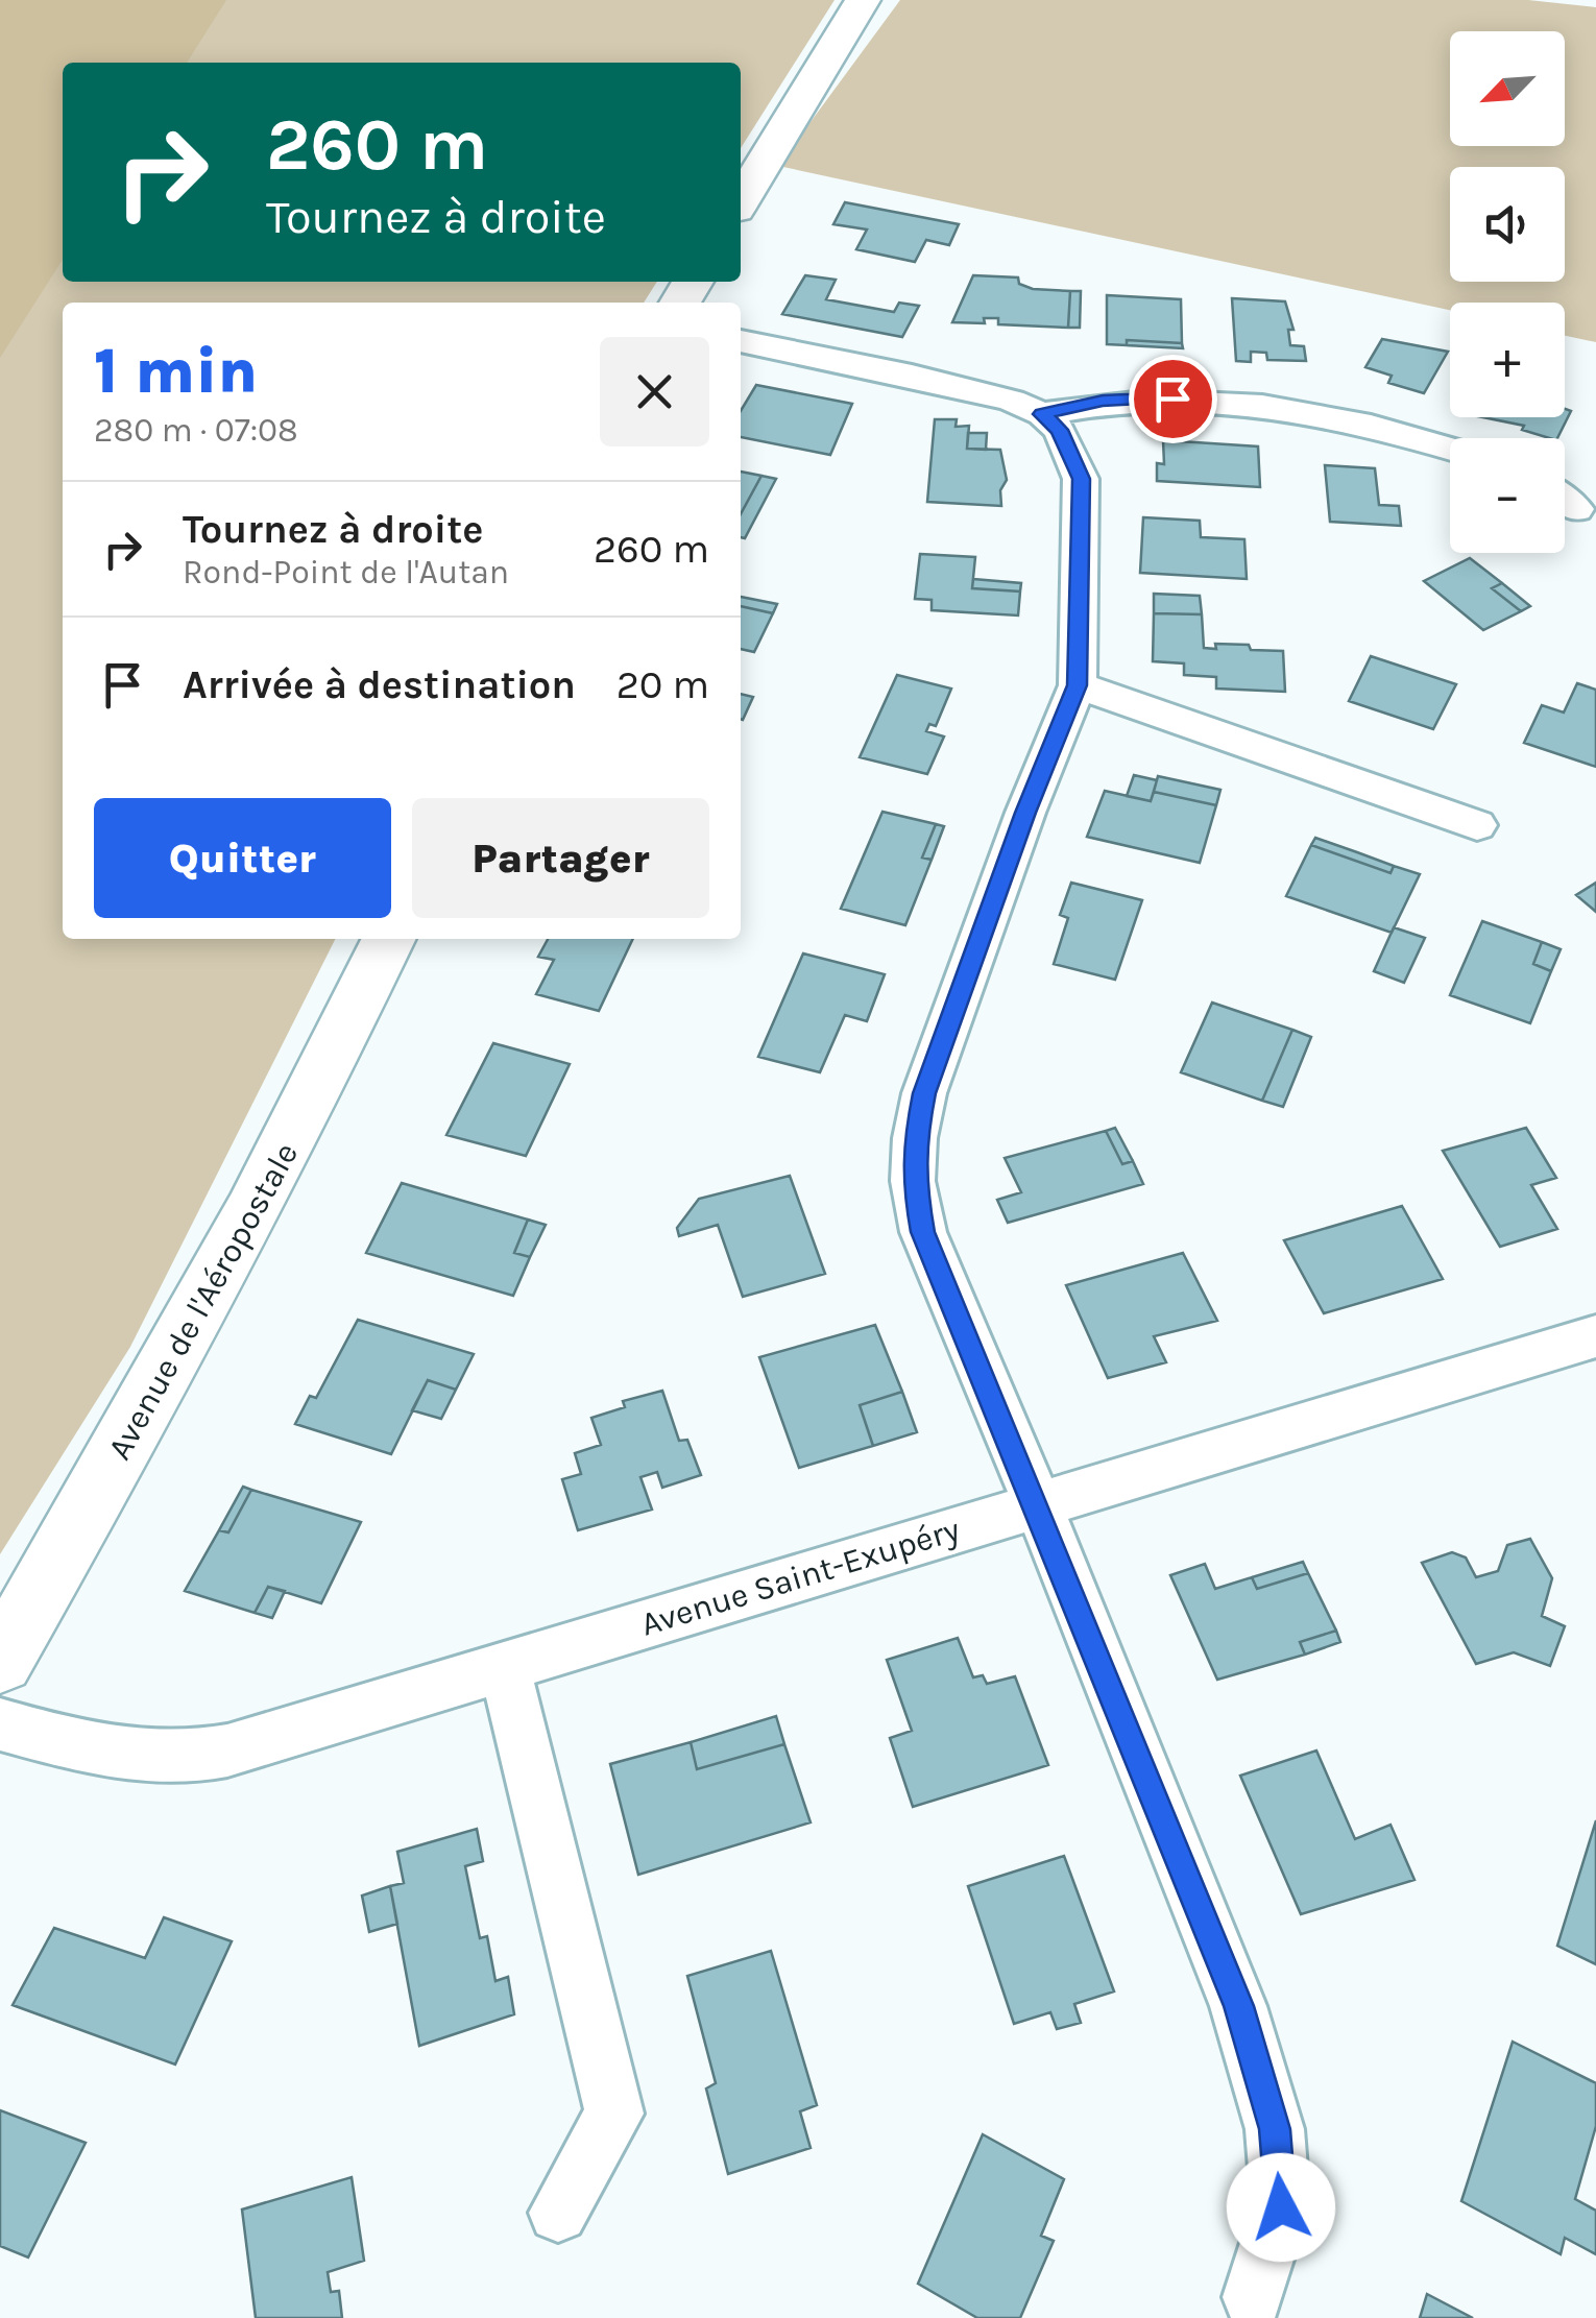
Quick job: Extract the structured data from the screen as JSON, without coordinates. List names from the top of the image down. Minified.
{"streets":{"street":["Avenue de l'Aéropostale","Avenue Saint-Exupéry"]},"north":"bottom left","page":{"map_buttons":["+","−"],"turn":["260 m","Tournez à droite"],"heading":["1 min","280 m · 07:08"],"list":[{"name":"Tournez à droite","note":"Rond-Point de l'Autan","value":"260 m"},{"name":"Arrivée à destination","value":"20 m"}],"buttons":["Quitter","Partager"]}}
